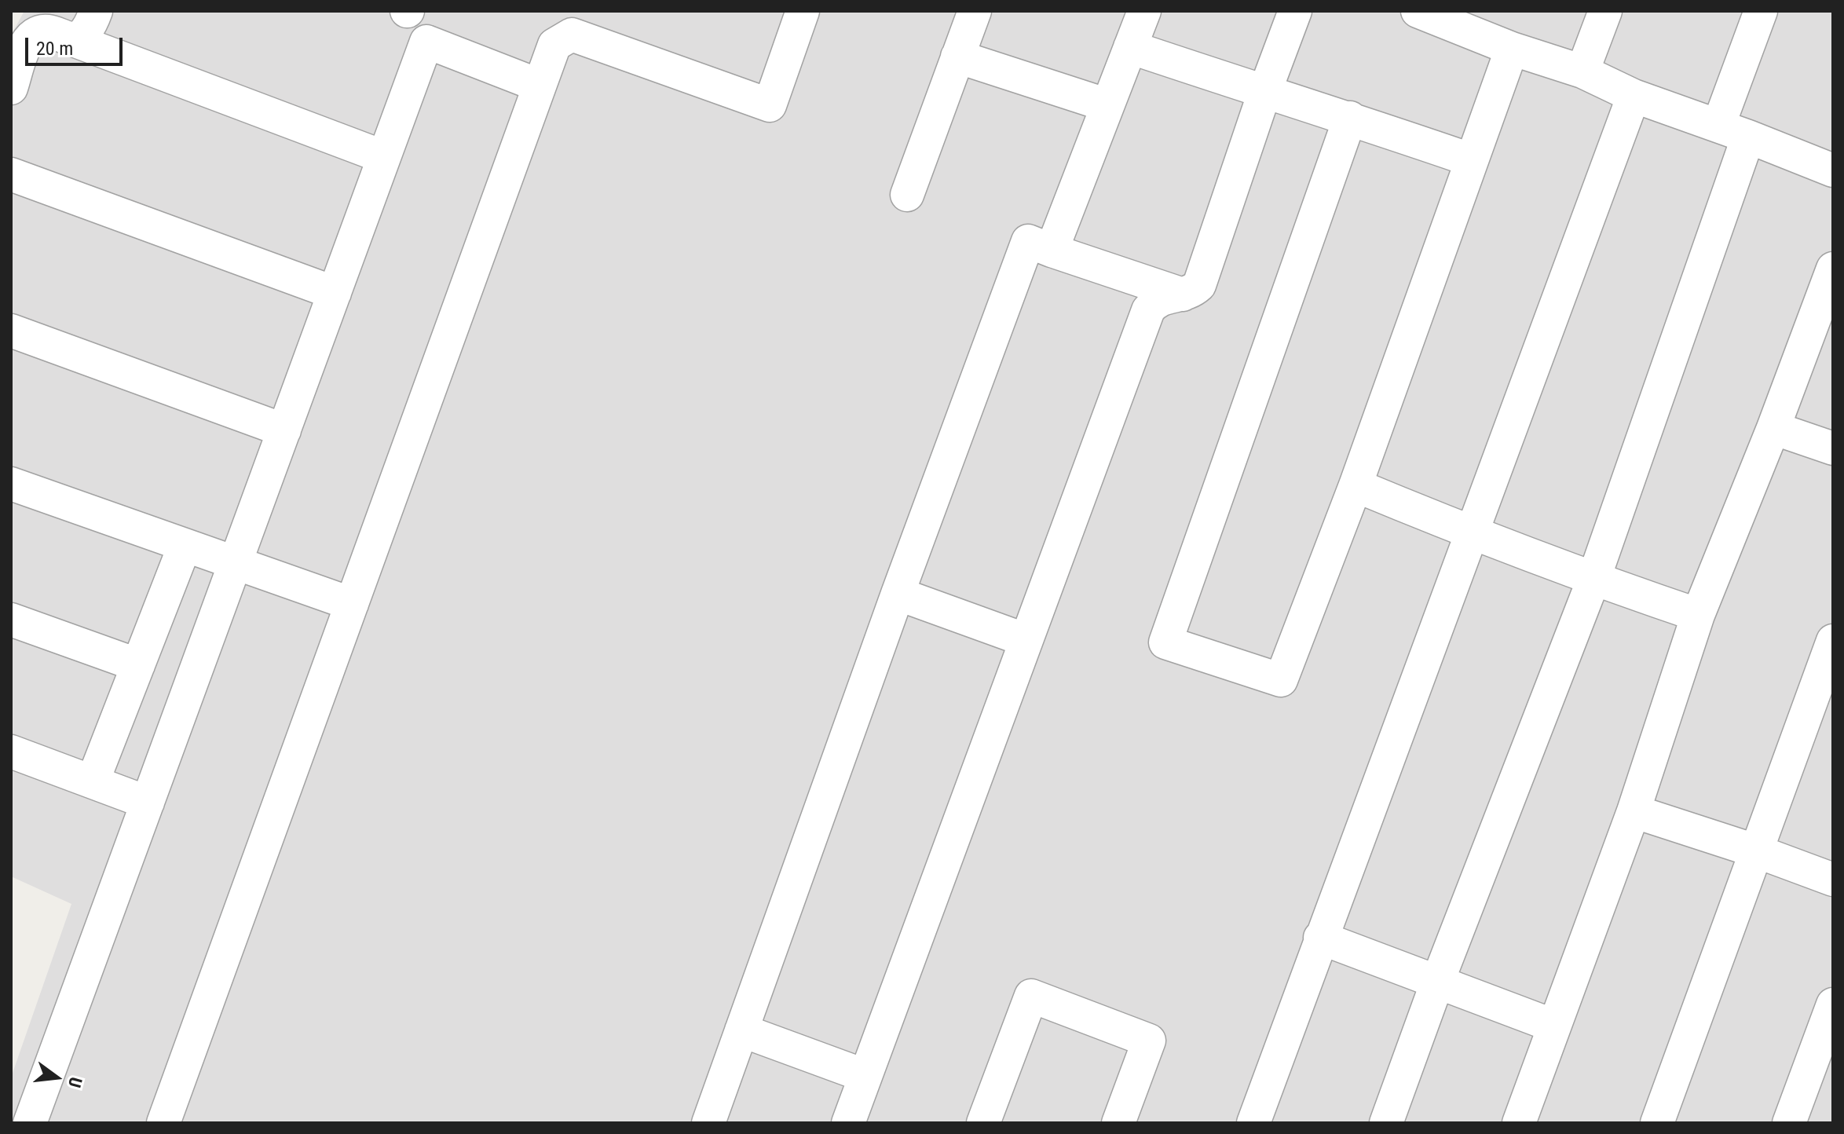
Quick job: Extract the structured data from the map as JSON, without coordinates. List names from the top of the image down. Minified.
{"scale_bar":"20 m","north":"right"}
